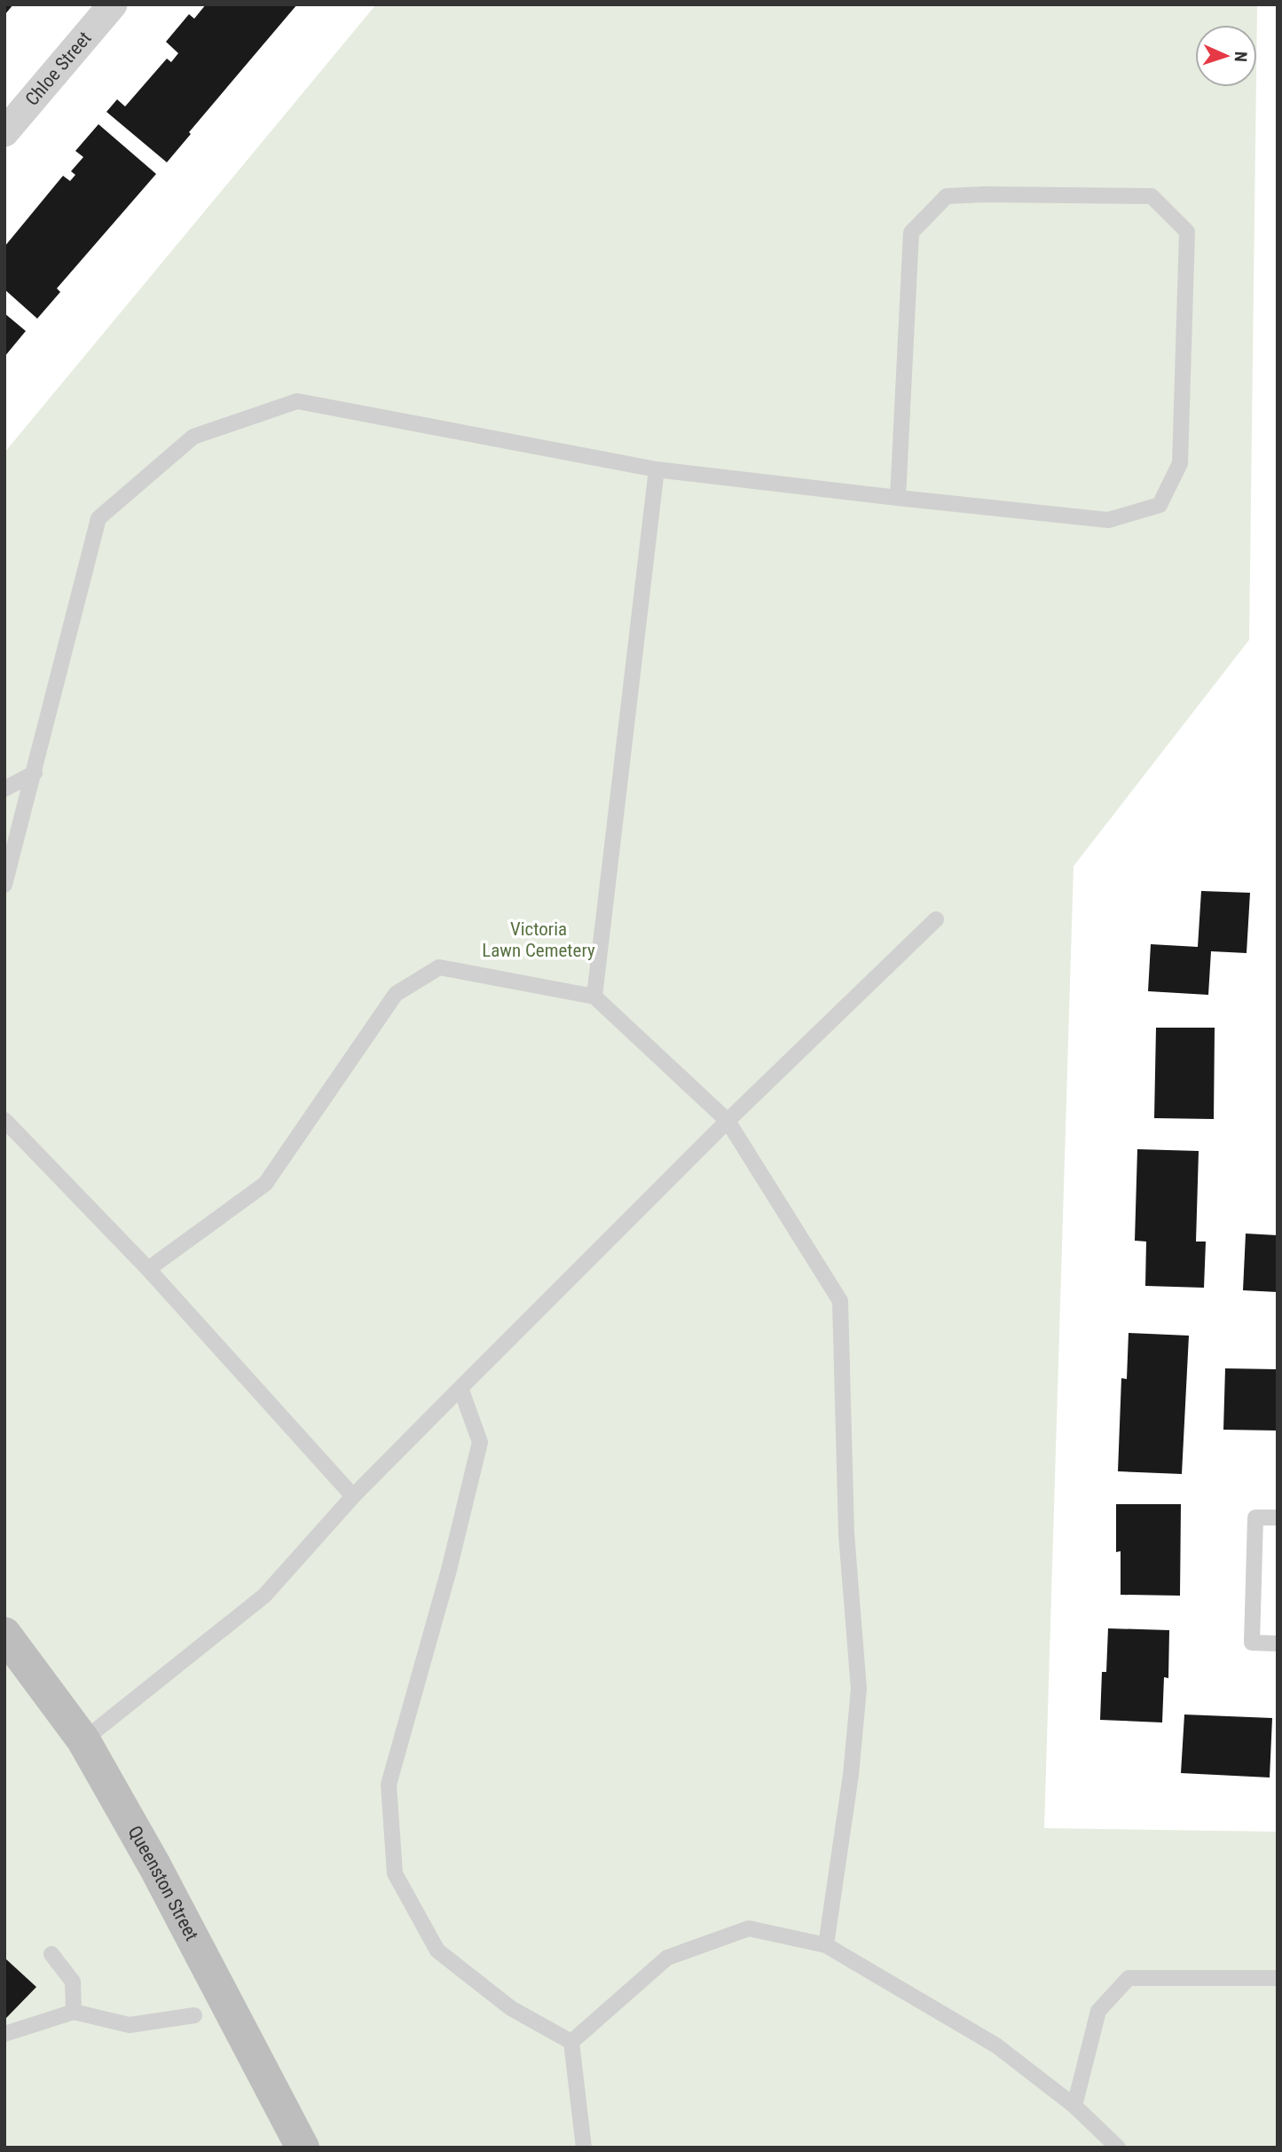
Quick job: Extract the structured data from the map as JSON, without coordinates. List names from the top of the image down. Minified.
{"streets":{"main road":["Queenston Street"],"street":["Chloe Street"]},"parks":["Victoria Lawn Cemetery"],"north":"right"}
